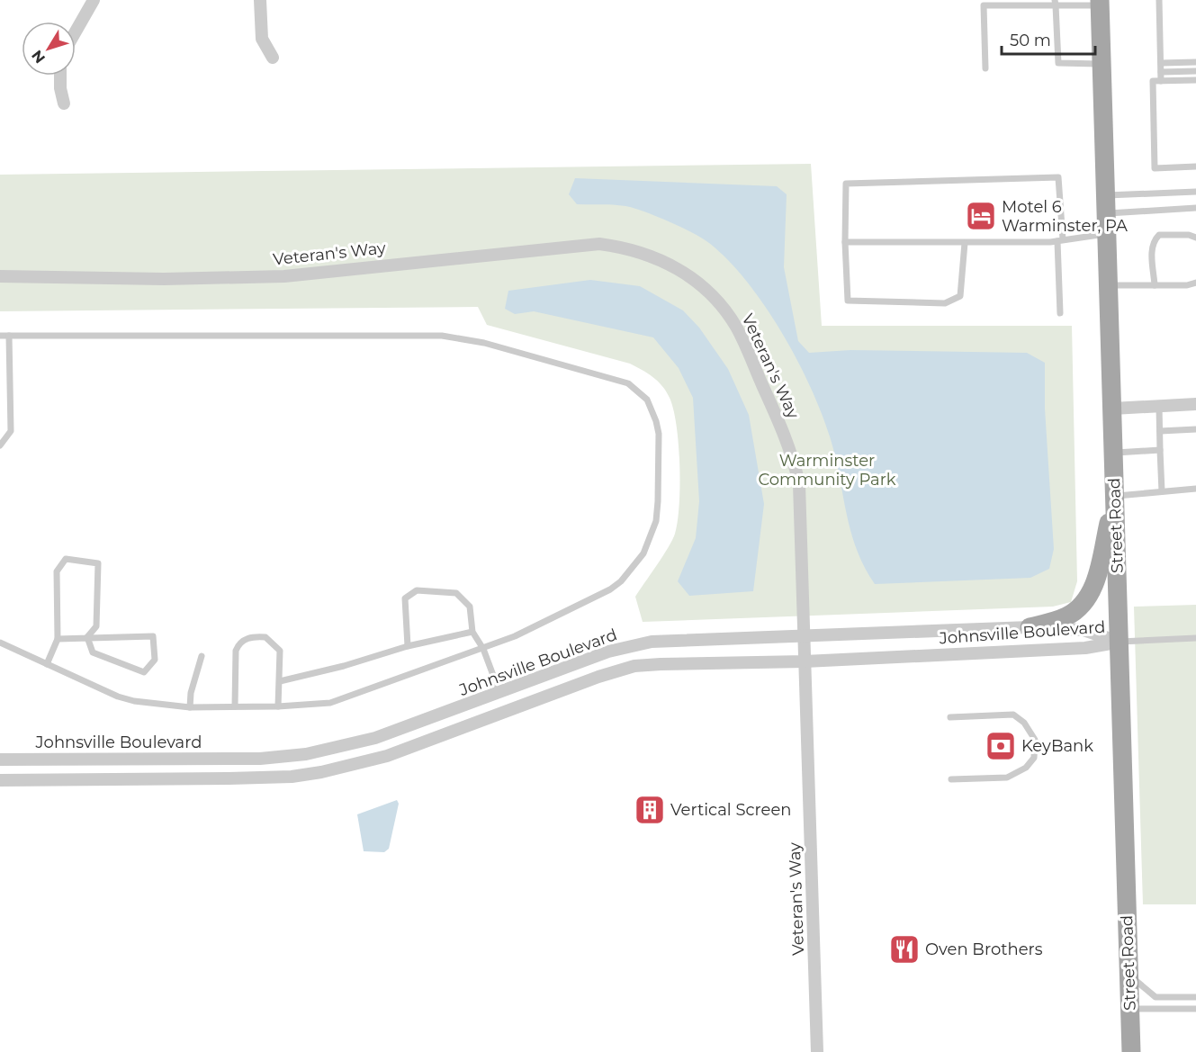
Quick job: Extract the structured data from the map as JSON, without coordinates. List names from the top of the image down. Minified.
{"streets":{"main road":["Street Road"],"street":["Veteran's Way","Johnsville Boulevard"]},"crossings":[["Veteran's Way","Johnsville Boulevard"],["Street Road","Johnsville Boulevard"]],"parks":["Warminster Community Park"],"places":{"hotel":["Motel 6 Warminster, PA"],"bank":["KeyBank"],"building":["Vertical Screen"],"restaurant":["Oven Brothers"]},"scale_bar":"50 m","north":"bottom left"}
